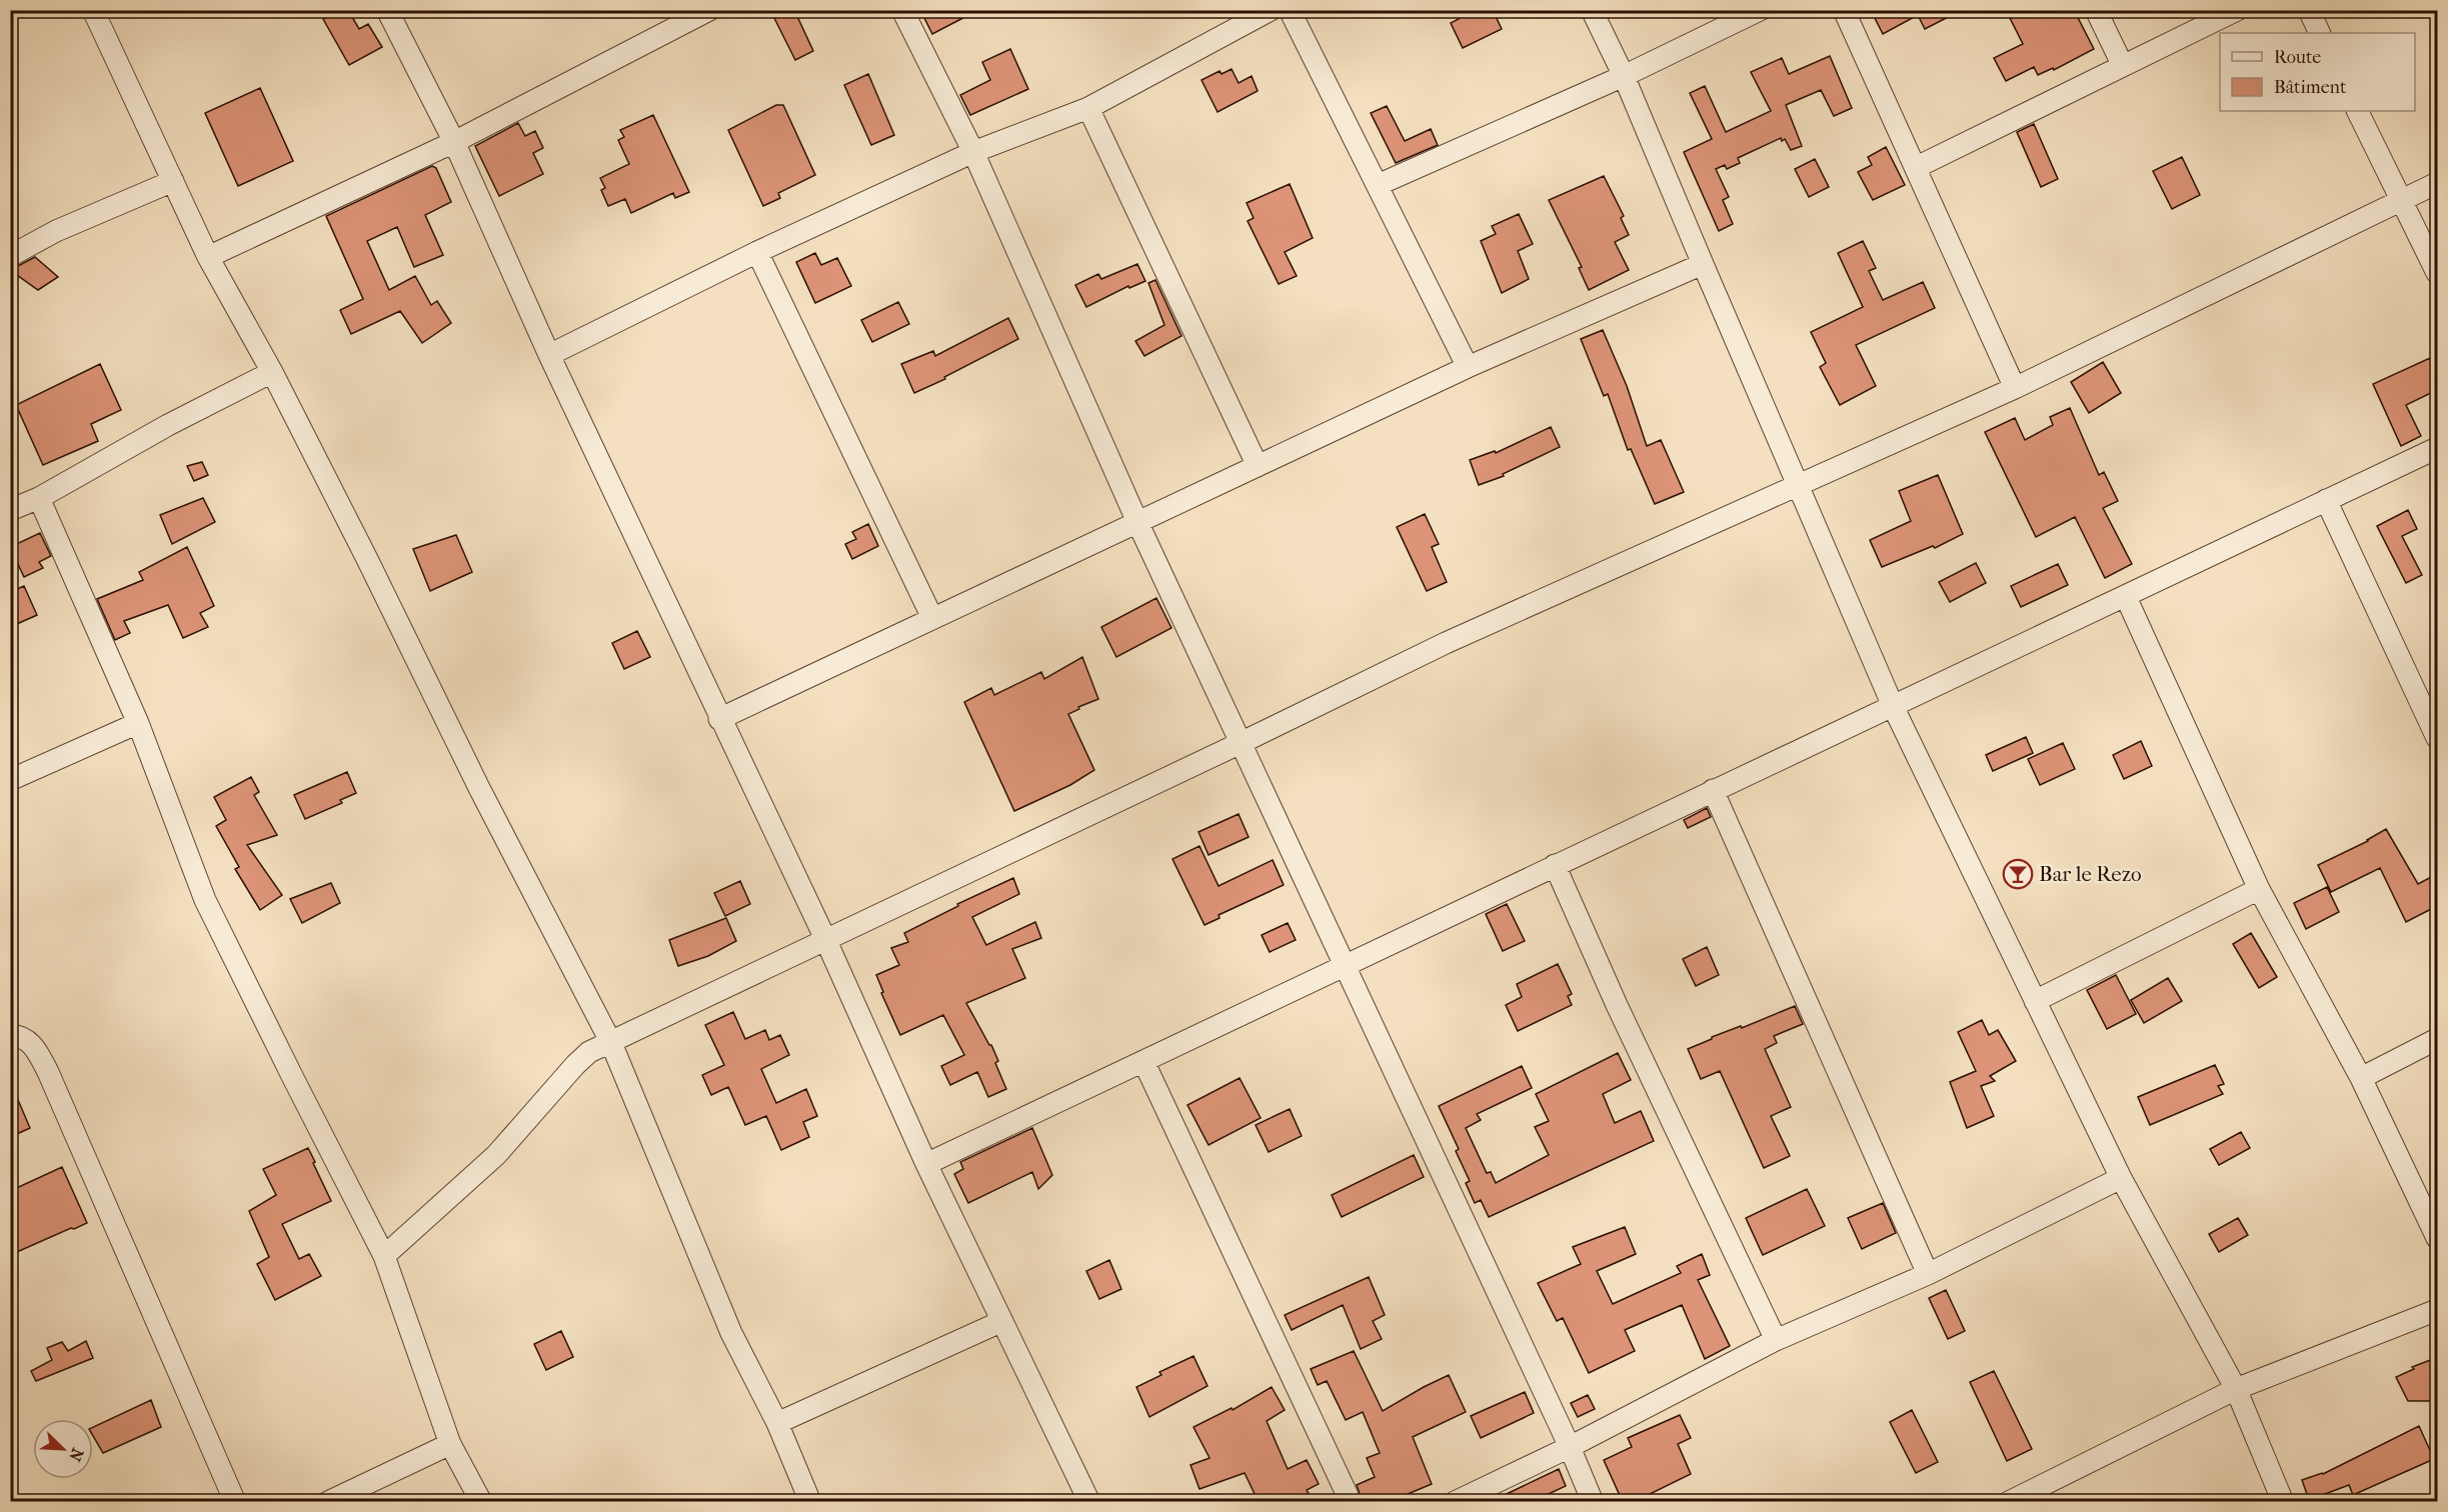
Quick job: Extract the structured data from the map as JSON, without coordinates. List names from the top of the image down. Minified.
{"places":{"bar":["Bar le Rezo"]},"legend":["Route","Bâtiment"],"north":"bottom right"}
